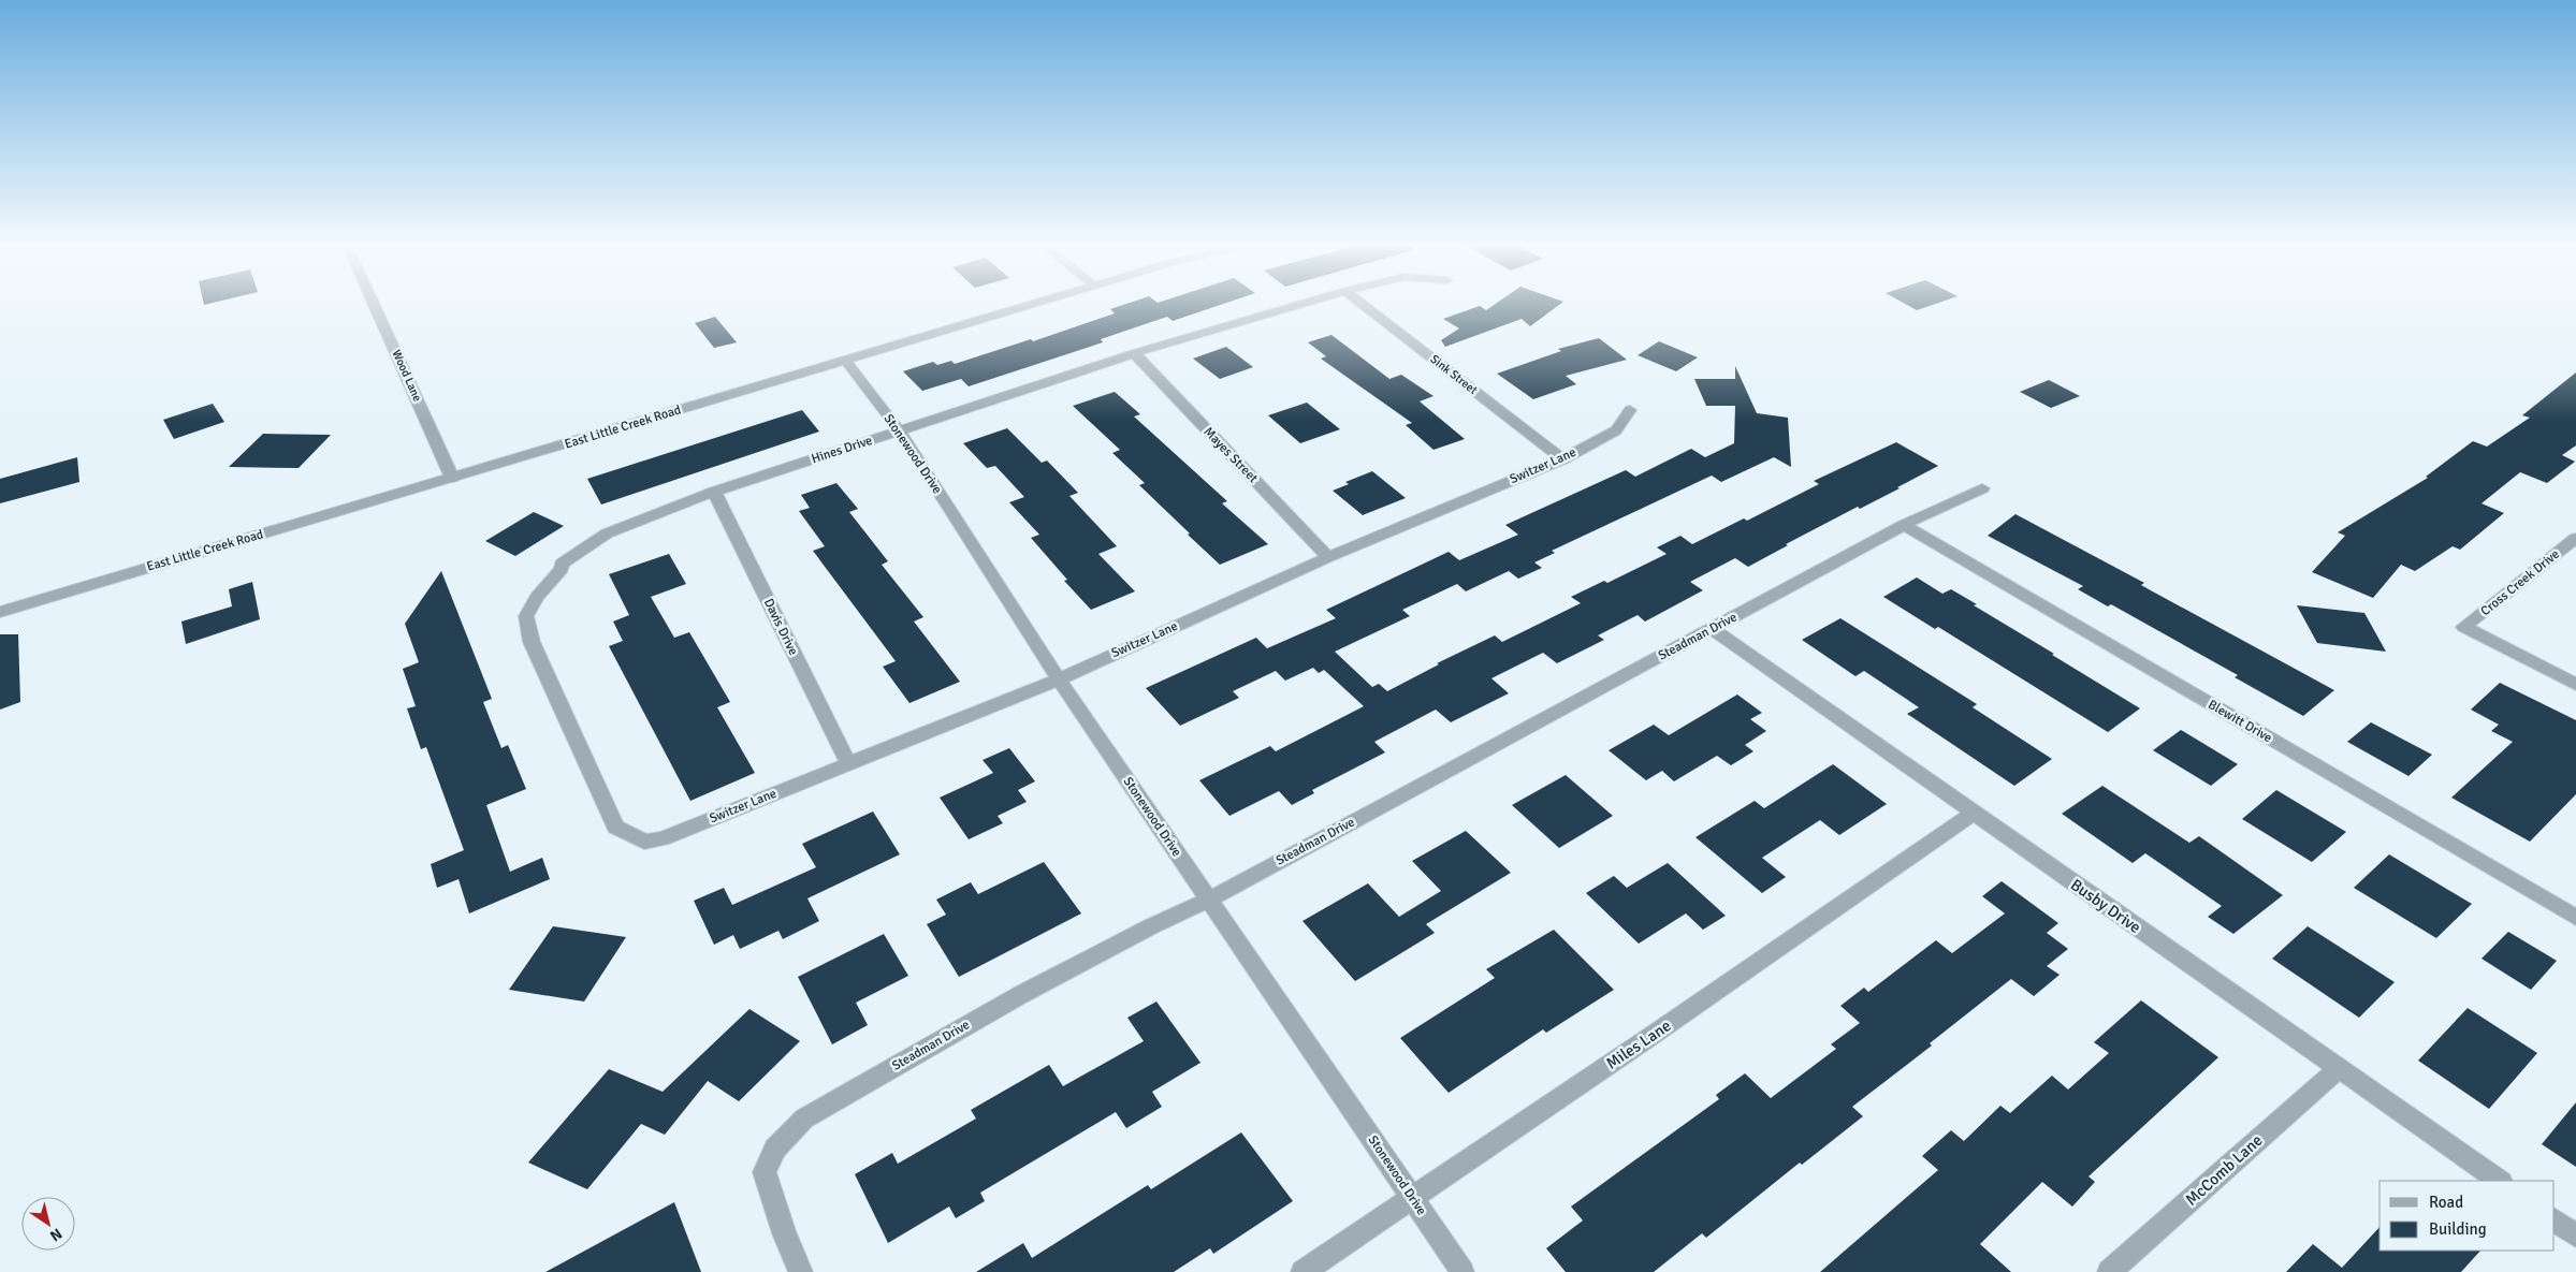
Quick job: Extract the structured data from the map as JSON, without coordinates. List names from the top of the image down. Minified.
{"streets":{"street":["Sink Street","Wood Lane","East Little Creek Road","Hines Drive","Stonewood Drive","Mayes Street","Switzer Lane","Cross Creek Drive","Davis Drive","Steadman Drive","Blewitt Drive","Busby Drive","Miles Lane","McComb Lane"]},"crossings":[["Sink Street","Switzer Lane"],["Wood Lane","East Little Creek Road"],["East Little Creek Road","Stonewood Drive"],["Hines Drive","Stonewood Drive"],["Hines Drive","Mayes Street"],["Hines Drive","Switzer Lane"],["Hines Drive","Davis Drive"],["Stonewood Drive","Switzer Lane"],["Stonewood Drive","Steadman Drive"],["Stonewood Drive","Miles Lane"],["Mayes Street","Switzer Lane"],["Switzer Lane","Davis Drive"],["Steadman Drive","Blewitt Drive"],["Steadman Drive","Busby Drive"],["Busby Drive","Miles Lane"],["Busby Drive","McComb Lane"]],"legend":["Road","Building"],"north":"bottom right"}
